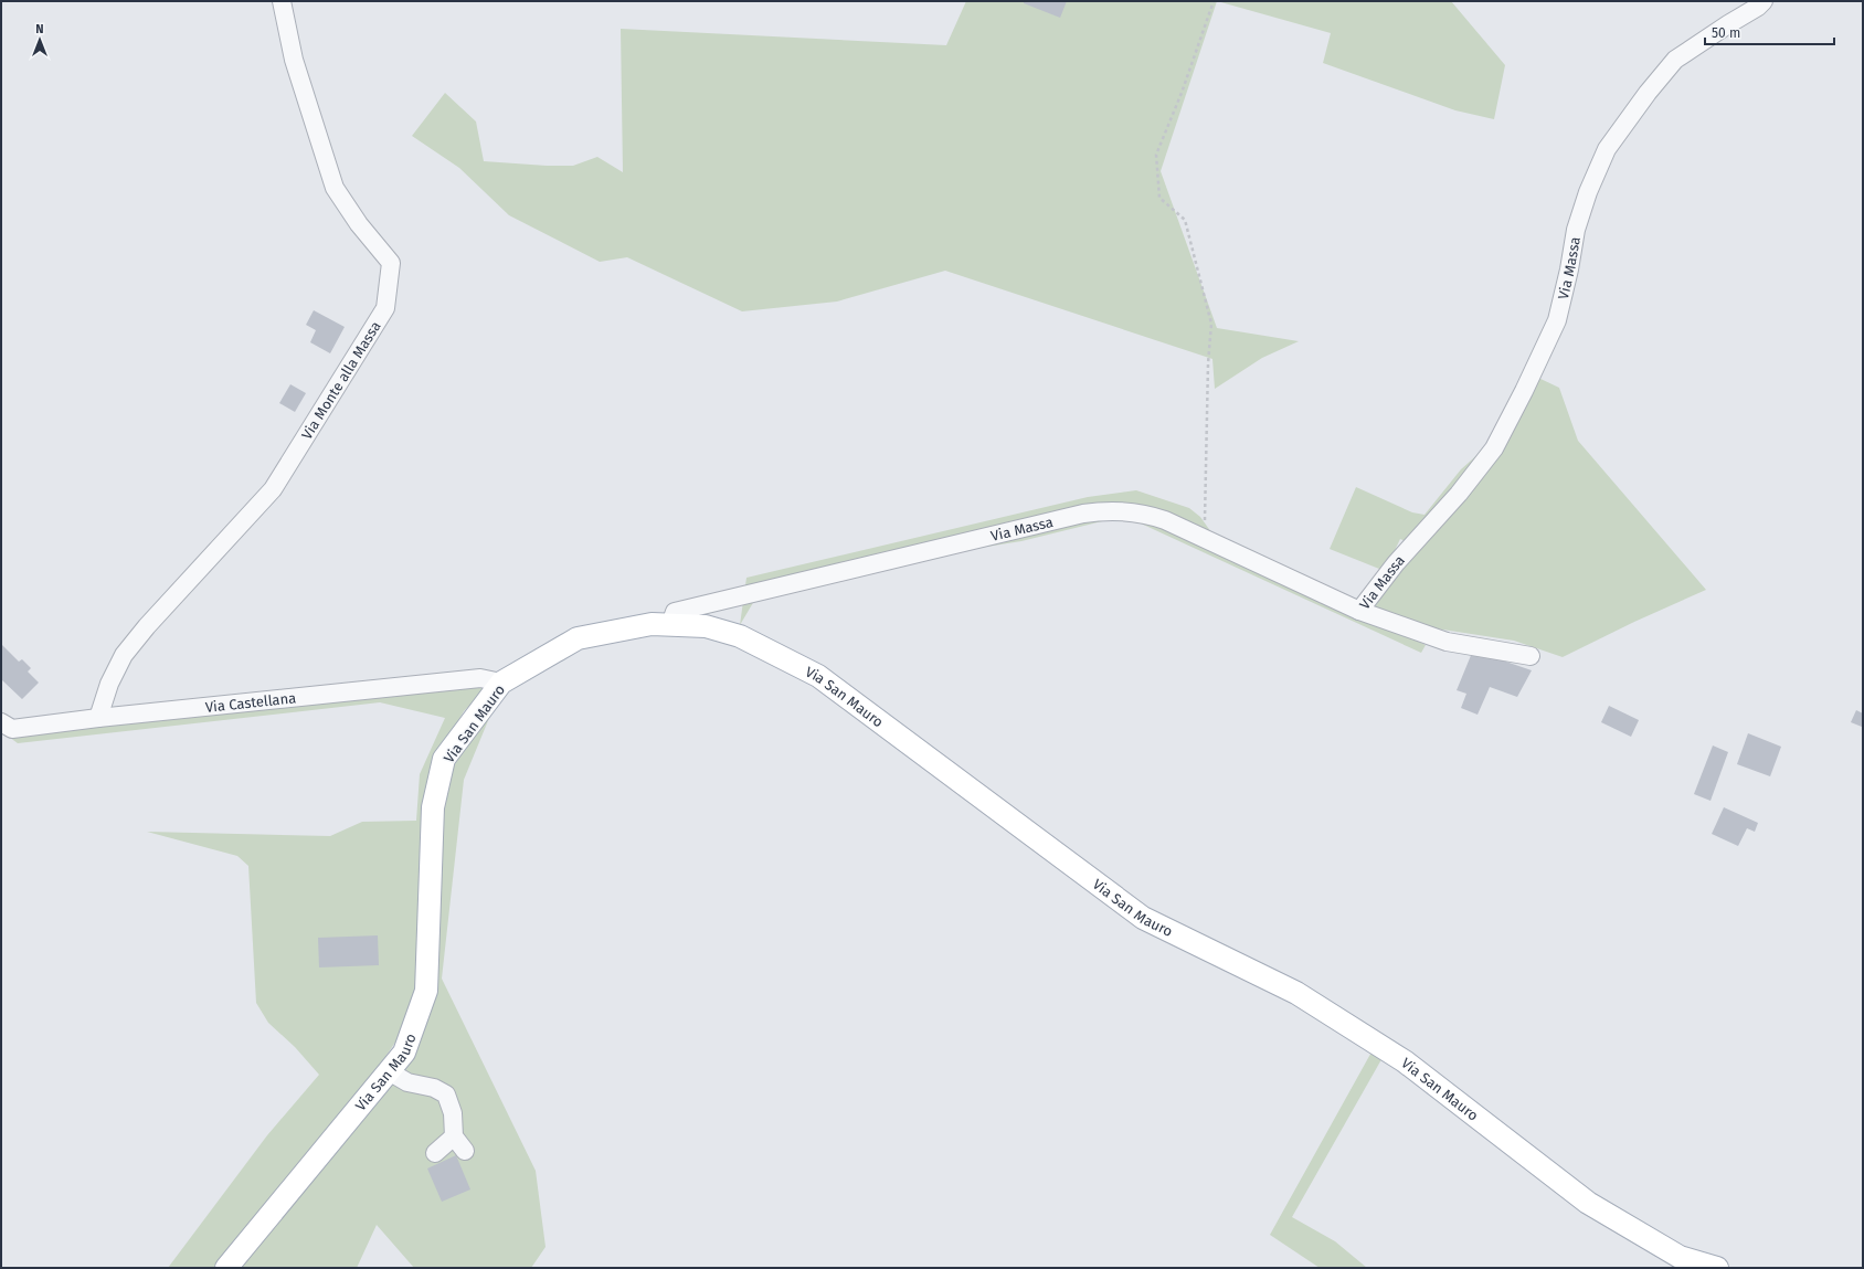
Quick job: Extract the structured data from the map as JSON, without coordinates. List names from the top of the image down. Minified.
{"streets":{"main road":["Via San Mauro"],"street":["Via Massa","Via Monte alla Massa","Via Castellana"]},"crossings":[["Via Massa","Via San Mauro"],["Via Monte alla Massa","Via Castellana"],["Via San Mauro","Via Castellana"]],"scale_bar":"50 m","north":"top"}
